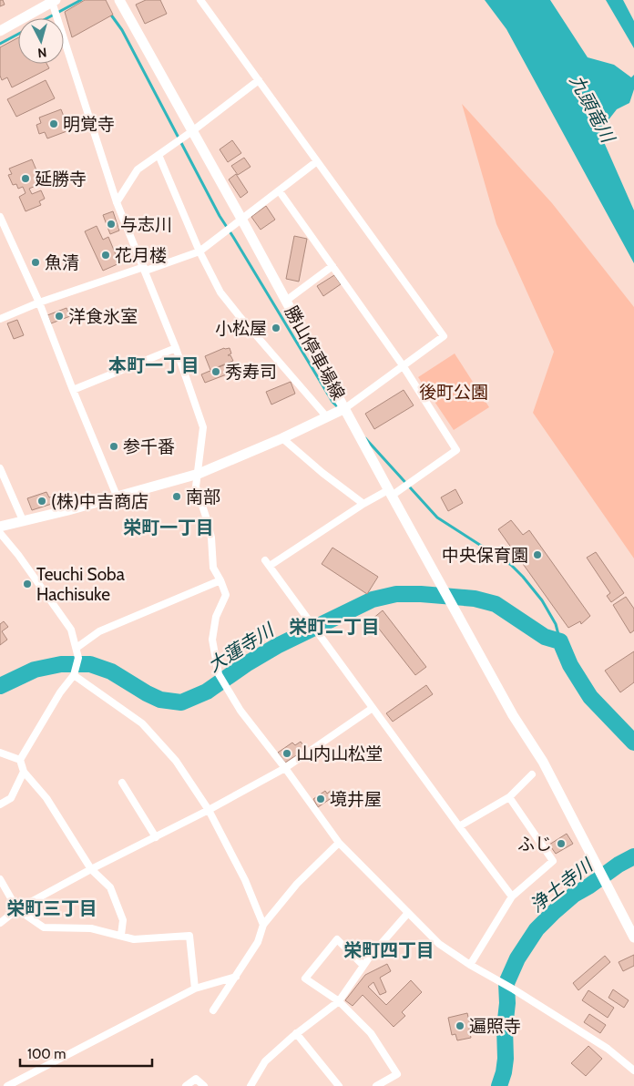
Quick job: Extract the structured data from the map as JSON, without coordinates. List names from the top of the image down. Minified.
{"streets":{"main road":["勝山停車場線"]},"districts":["本町一丁目","栄町一丁目","栄町二丁目","栄町三丁目","栄町四丁目"],"water":["九頭竜川","大蓮寺川","浄土寺川"],"parks":["後町公園"],"places":["明覚寺","延勝寺","与志川","花月楼","魚清","洋食氷室","小松屋","秀寿司","参千番","南部","(株)中吉商店","中央保育園","Teuchi Soba Hachisuke","山内山松堂","境井屋","ふじ","遍照寺"],"scale_bar":"100 m","north":"bottom"}
